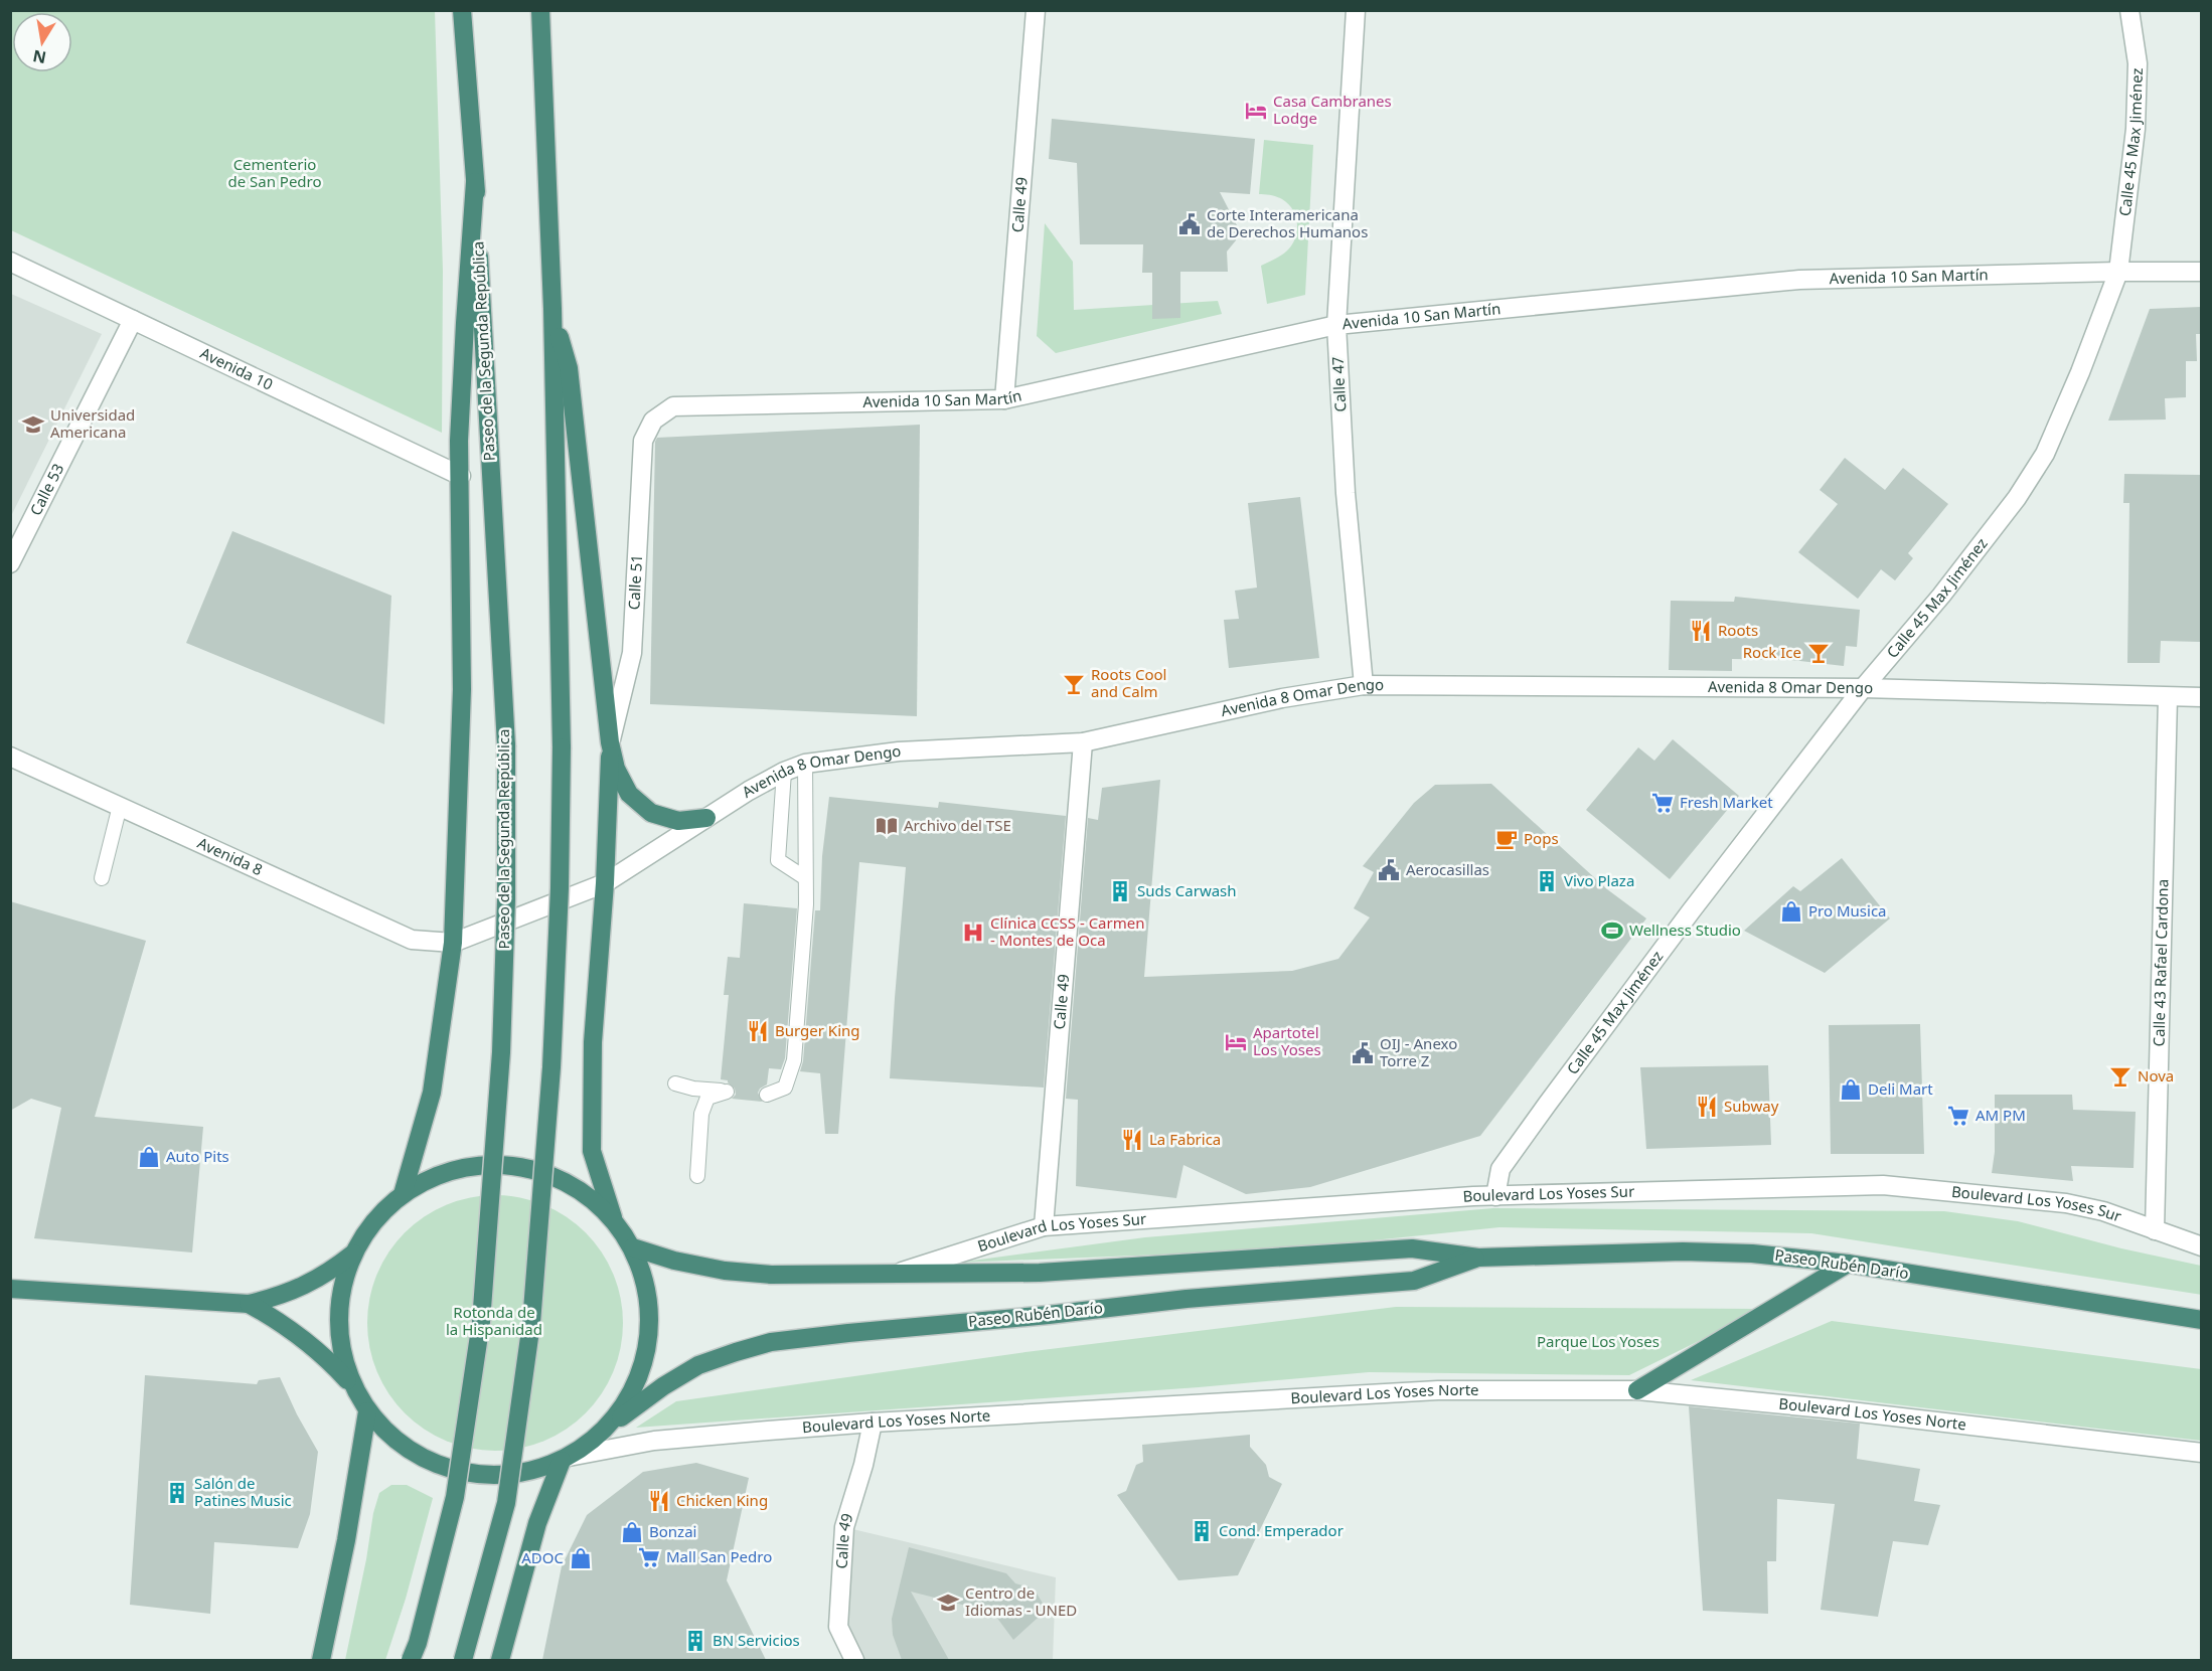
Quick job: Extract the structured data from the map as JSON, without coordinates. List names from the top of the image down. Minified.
{"streets":{"highway":["Paseo de la Segunda República","Paseo Rubén Darío"],"street":["Calle 45 Max Jiménez","Calle 49","Avenida 10 San Martín","Avenida 10","Calle 47","Calle 53","Calle 51","Avenida 8 Omar Dengo","Avenida 8","Calle 43 Rafael Cardona","Boulevard Los Yoses Sur","Boulevard Los Yoses Norte"]},"crossings":[["Calle 45 Max Jiménez","Avenida 10 San Martín"],["Calle 45 Max Jiménez","Avenida 8 Omar Dengo"],["Calle 45 Max Jiménez","Boulevard Los Yoses Sur"],["Calle 49","Avenida 10 San Martín"],["Calle 49","Avenida 8 Omar Dengo"],["Calle 49","Boulevard Los Yoses Sur"],["Calle 49","Boulevard Los Yoses Norte"],["Avenida 10 San Martín","Calle 47"],["Avenida 10 San Martín","Calle 51"],["Avenida 10","Calle 53"],["Calle 47","Avenida 8 Omar Dengo"],["Avenida 8 Omar Dengo","Avenida 8"],["Avenida 8 Omar Dengo","Calle 43 Rafael Cardona"],["Calle 43 Rafael Cardona","Boulevard Los Yoses Sur"],["Boulevard Los Yoses Sur","Paseo Rubén Darío"]],"parks":["Cementerio de San Pedro","Rotonda de la Hispanidad","Parque Los Yoses"],"places":{"hotel":["Casa Cambranes Lodge","Apartotel Los Yoses"],"public building":["Corte Interamericana de Derechos Humanos","Aerocasillas","OIJ - Anexo Torre Z"],"school or university":["Universidad Americana","Centro de Idiomas - UNED"],"restaurant":["Roots","Burger King","Subway","La Fabrica","Chicken King"],"bar":["Rock Ice","Roots Cool and Calm","Nova"],"supermarket":["Fresh Market","AM PM","Mall San Pedro"],"library":["Archivo del TSE"],"cafe":["Pops"],"building":["Vivo Plaza","Suds Carwash","Salón de Patines Music","Cond. Emperador","BN Servicios"],"shop":["Pro Musica","Deli Mart","Auto Pits","Bonzai","ADOC"],"sports":["Wellness Studio"],"hospital":["Clínica CCSS - Carmen - Montes de Oca"]},"north":"bottom"}
